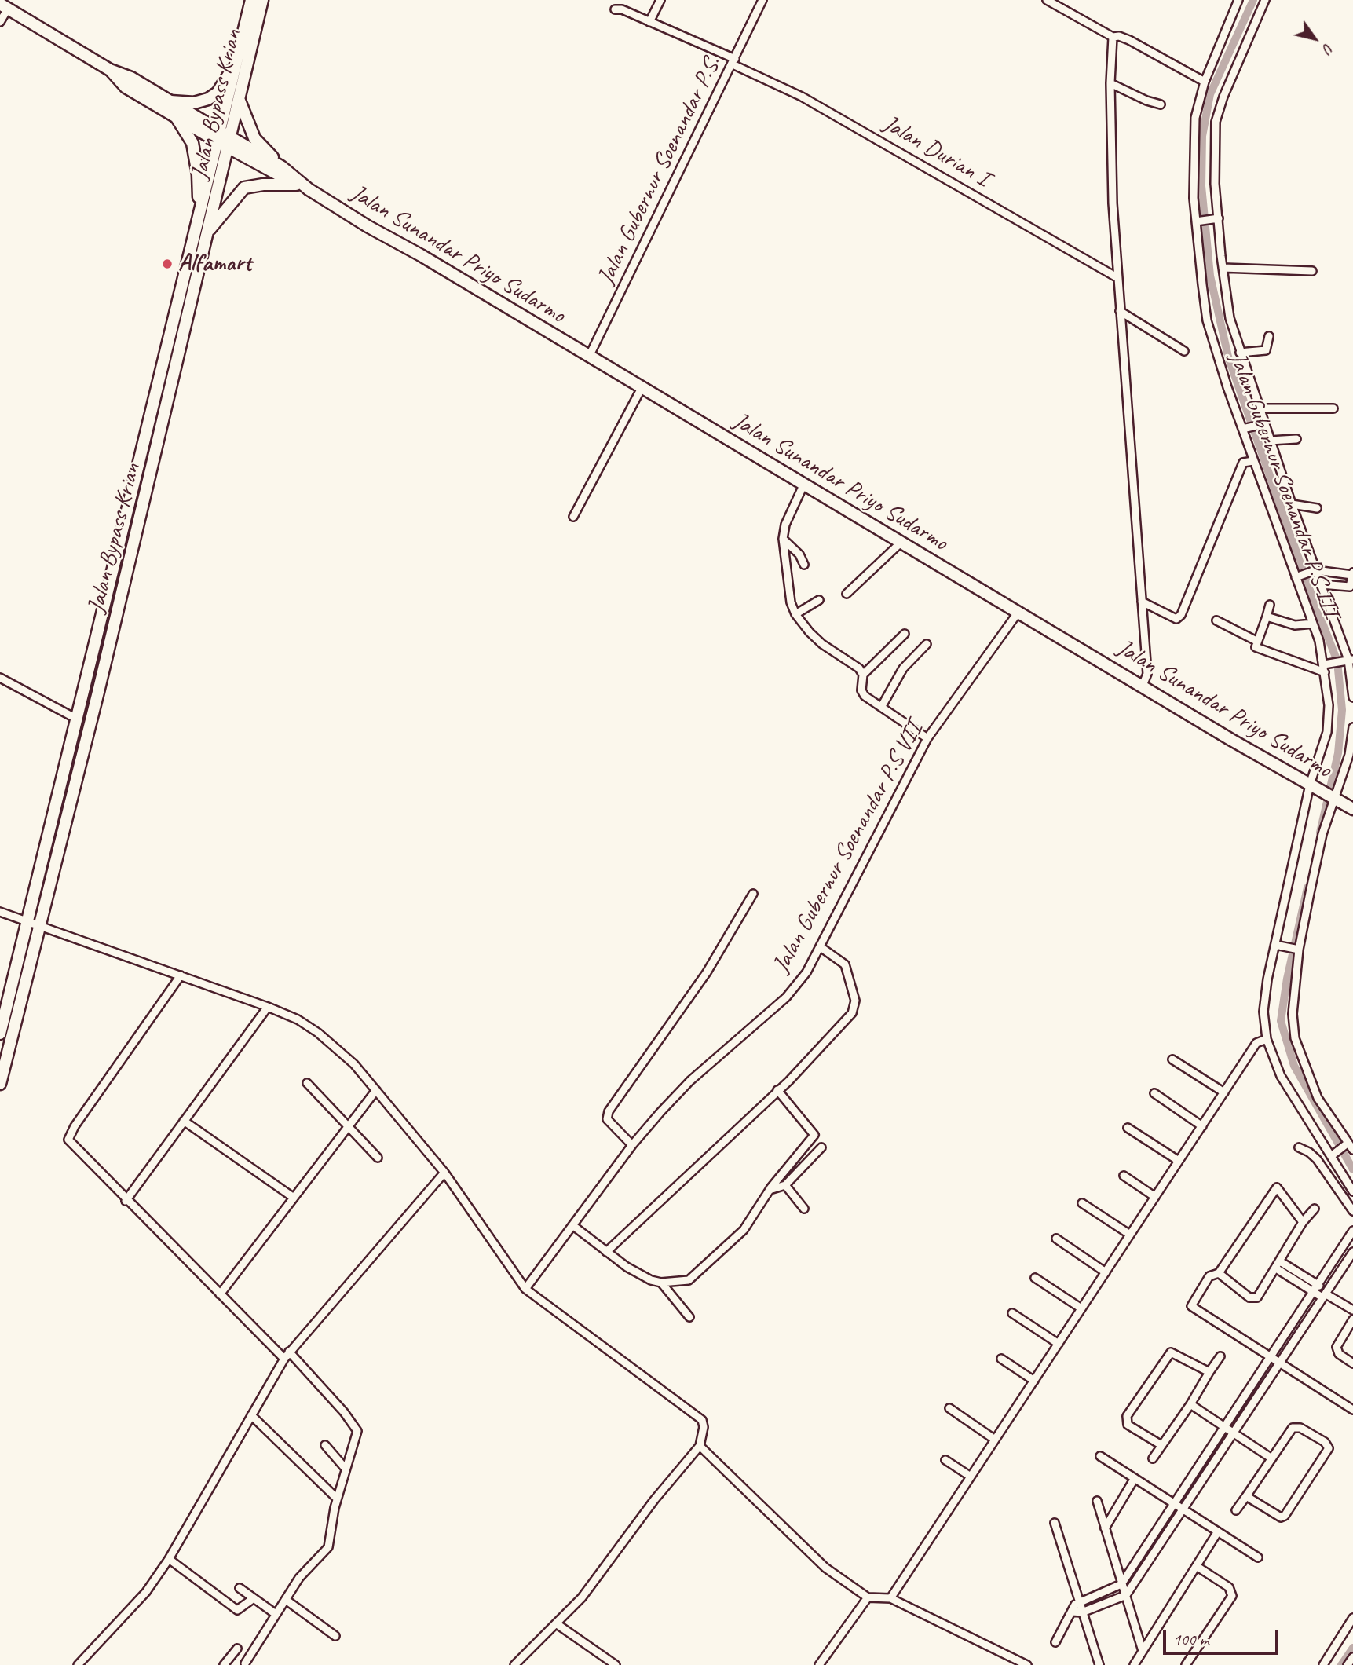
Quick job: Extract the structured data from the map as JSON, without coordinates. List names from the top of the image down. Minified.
{"streets":{"main road":["Jalan Bypass Krian","Jalan Sunandar Priyo Sudarmo"],"street":["Jalan Durian I","Jalan Gubernur Soenandar P.S.","Jalan Gubernur Soenandar P.S III","Jalan Gubernur Soenandar P.S VII"]},"crossings":[["Jalan Bypass Krian","Jalan Sunandar Priyo Sudarmo"],["Jalan Durian I","Jalan Gubernur Soenandar P.S."],["Jalan Gubernur Soenandar P.S.","Jalan Sunandar Priyo Sudarmo"],["Jalan Sunandar Priyo Sudarmo","Jalan Gubernur Soenandar P.S III"],["Jalan Sunandar Priyo Sudarmo","Jalan Gubernur Soenandar P.S VII"]],"places":["Alfamart"],"scale_bar":"100 m","north":"bottom right"}
